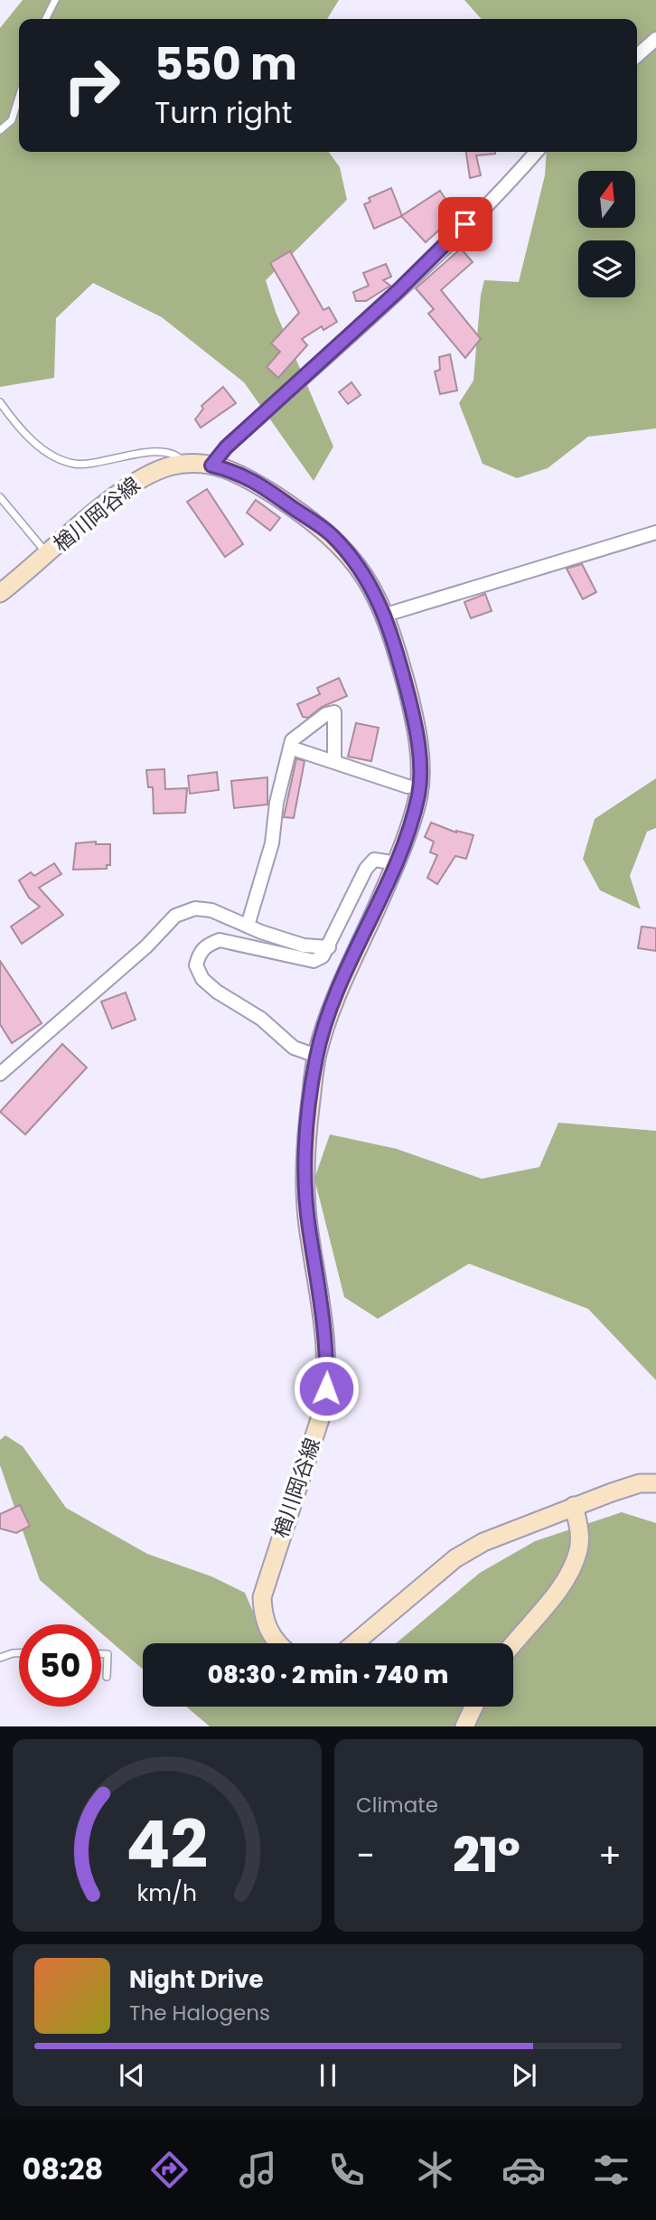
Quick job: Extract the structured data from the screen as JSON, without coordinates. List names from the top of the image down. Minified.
{"streets":{"main road":["楢川岡谷線"]},"north":"top","page":{"turn":["550 m","Turn right"],"limit":"50","trip":"08:30 · 2 min · 740 m","tile":"Climate","heat":["−","21°","+"],"song":["Night Drive","The Halogens"],"tabs":"08:28","gauge":["42","km/h"]}}
